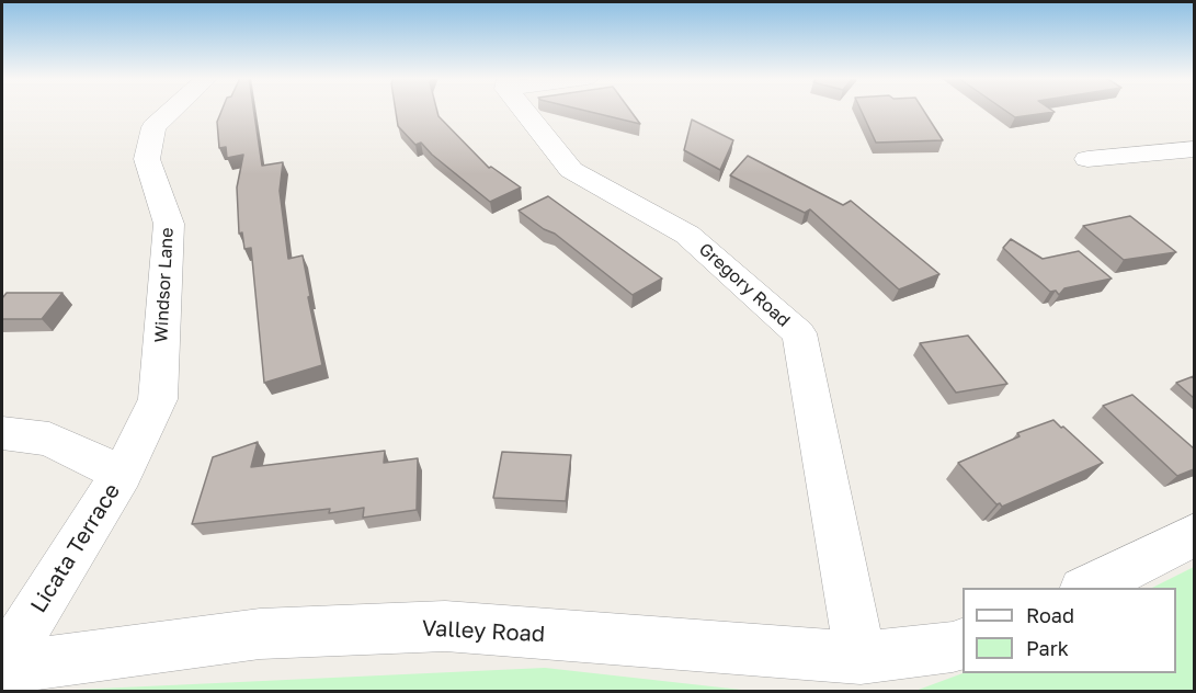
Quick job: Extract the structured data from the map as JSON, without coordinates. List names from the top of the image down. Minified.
{"streets":{"street":["Windsor Lane","Gregory Road","Licata Terrace","Valley Road"]},"crossings":[["Windsor Lane","Licata Terrace"],["Gregory Road","Valley Road"],["Licata Terrace","Valley Road"]],"legend":["Road","Park"]}
